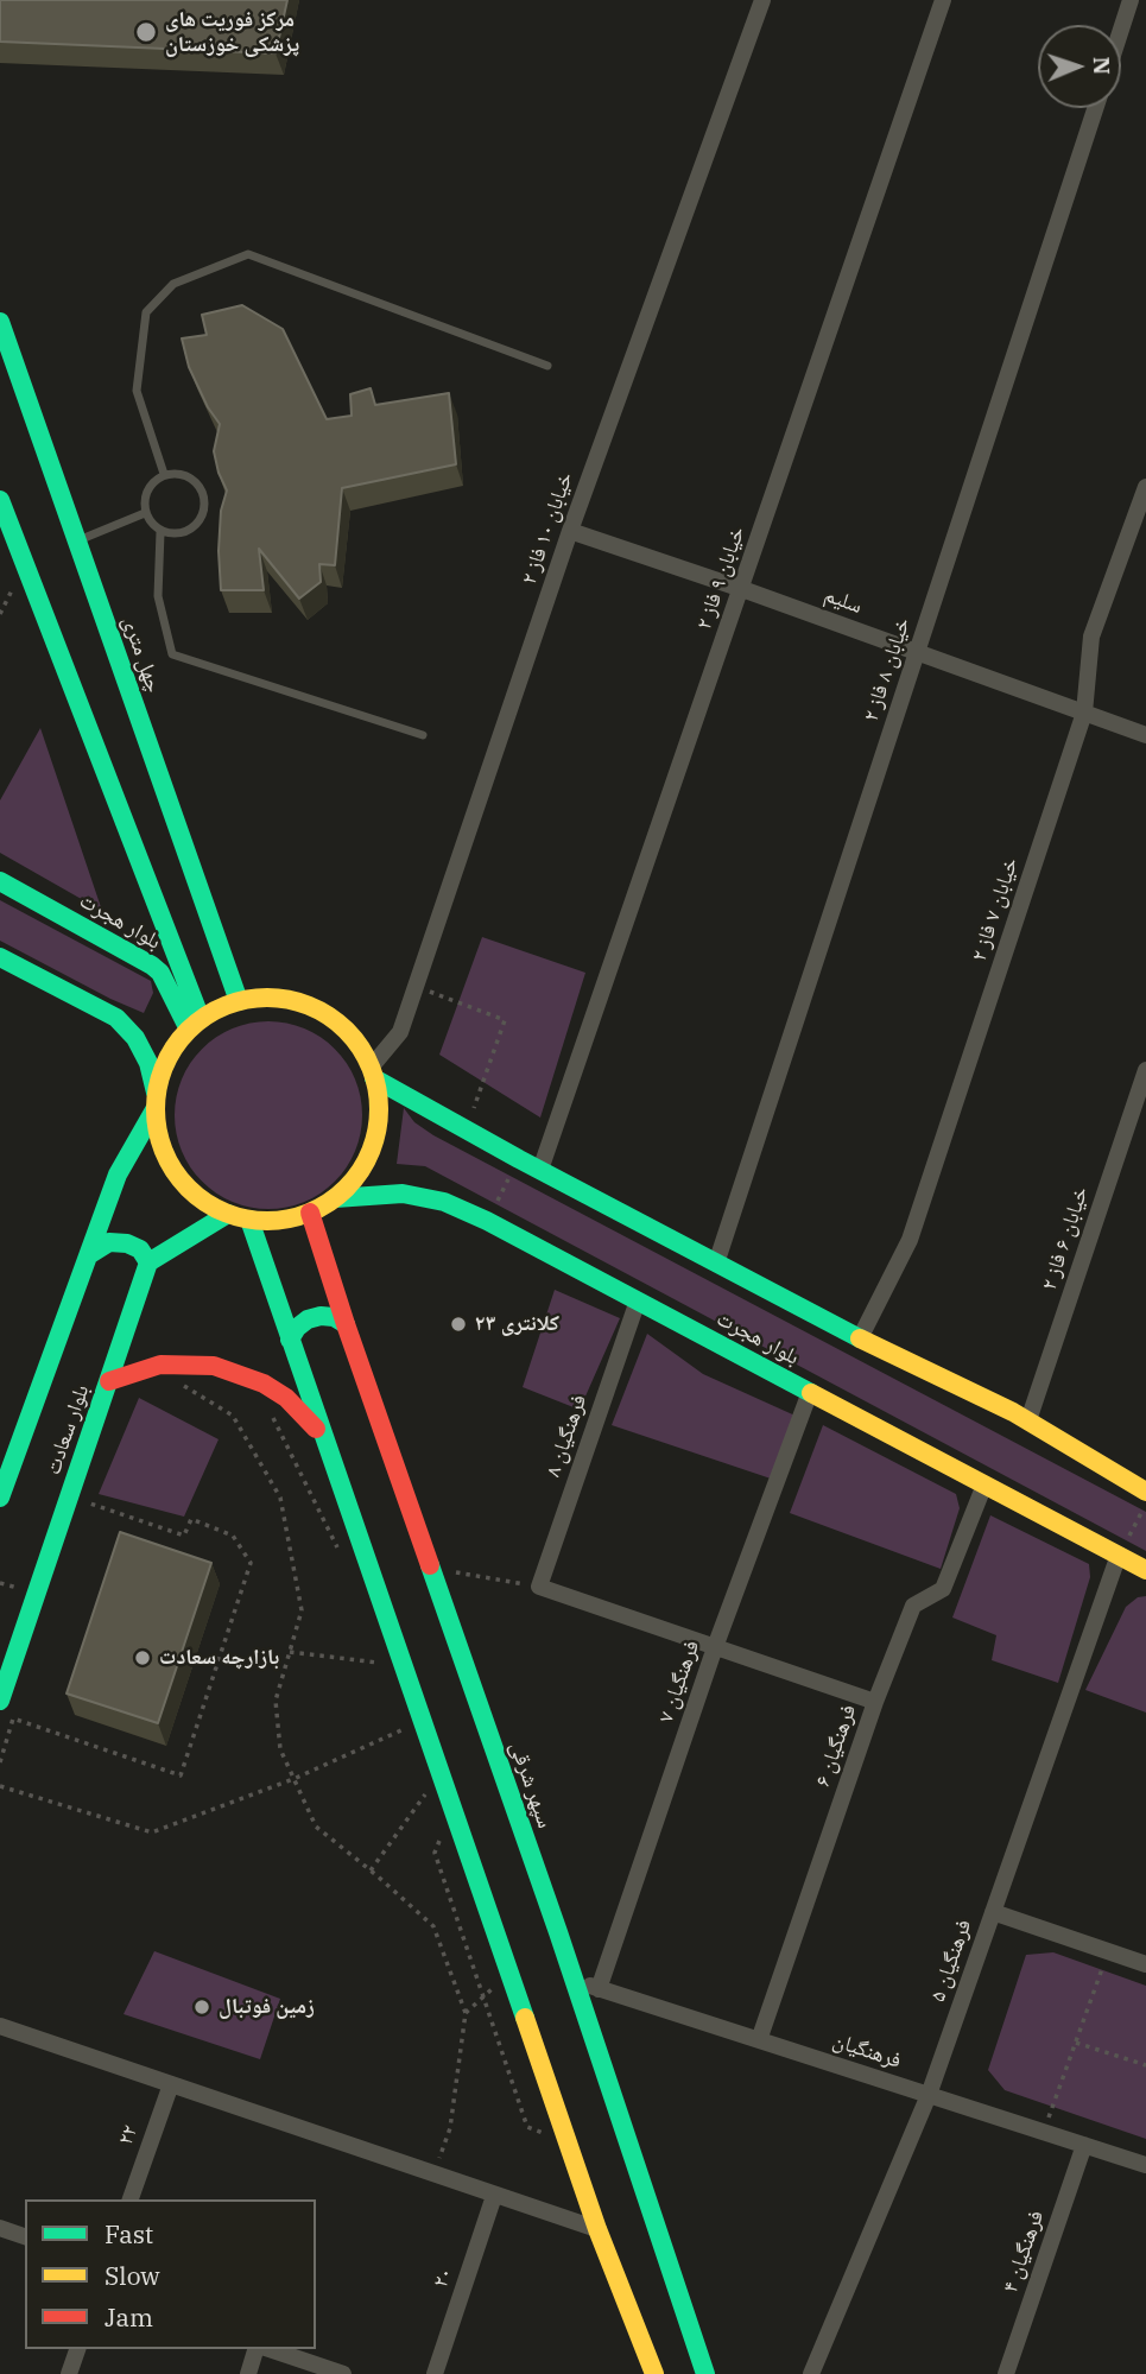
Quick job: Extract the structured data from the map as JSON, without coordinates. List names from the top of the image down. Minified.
{"streets":{"main road":["چهل متری","بلوار هجرت","بلوار سعادت","سپهر شرقی"],"street":["خیابان ۱۰ فاز ۲","خیابان ۹ فاز ۲","سلیم","خیابان ۸ فاز ۲","خیابان ۷ فاز ۲","خیابان ۶ فاز ۲","فرهنگیان ۸","فرهنگیان ۷","فرهنگیان ۶","فرهنگیان ۵","فرهنگیان","۲۲","فرهنگیان ۴","۲۰"]},"crossings":[["خیابان ۱۰ فاز ۲","سلیم"],["خیابان ۱۰ فاز ۲","چهل متری"],["خیابان ۱۰ فاز ۲","بلوار هجرت"],["خیابان ۱۰ فاز ۲","بلوار سعادت"],["خیابان ۱۰ فاز ۲","سپهر شرقی"],["خیابان ۹ فاز ۲","سلیم"],["سلیم","خیابان ۸ فاز ۲"],["سلیم","خیابان ۷ فاز ۲"],["چهل متری","بلوار هجرت"],["چهل متری","بلوار سعادت"],["چهل متری","سپهر شرقی"],["بلوار هجرت","بلوار سعادت"],["بلوار هجرت","فرهنگیان ۸"],["بلوار هجرت","فرهنگیان ۷"],["بلوار هجرت","فرهنگیان ۶"],["بلوار هجرت","سپهر شرقی"],["بلوار هجرت","فرهنگیان ۵"],["بلوار سعادت","سپهر شرقی"],["فرهنگیان ۷","فرهنگیان"],["فرهنگیان ۶","فرهنگیان"],["سپهر شرقی","فرهنگیان"],["فرهنگیان ۵","فرهنگیان"],["فرهنگیان","فرهنگیان ۴"]],"places":["مرکز فوریت های پزشکی خوزستان","کلانتری ۲۳","بازارچه سعادت","زمین فوتبال"],"legend":["Fast","Slow","Jam"],"north":"right"}
